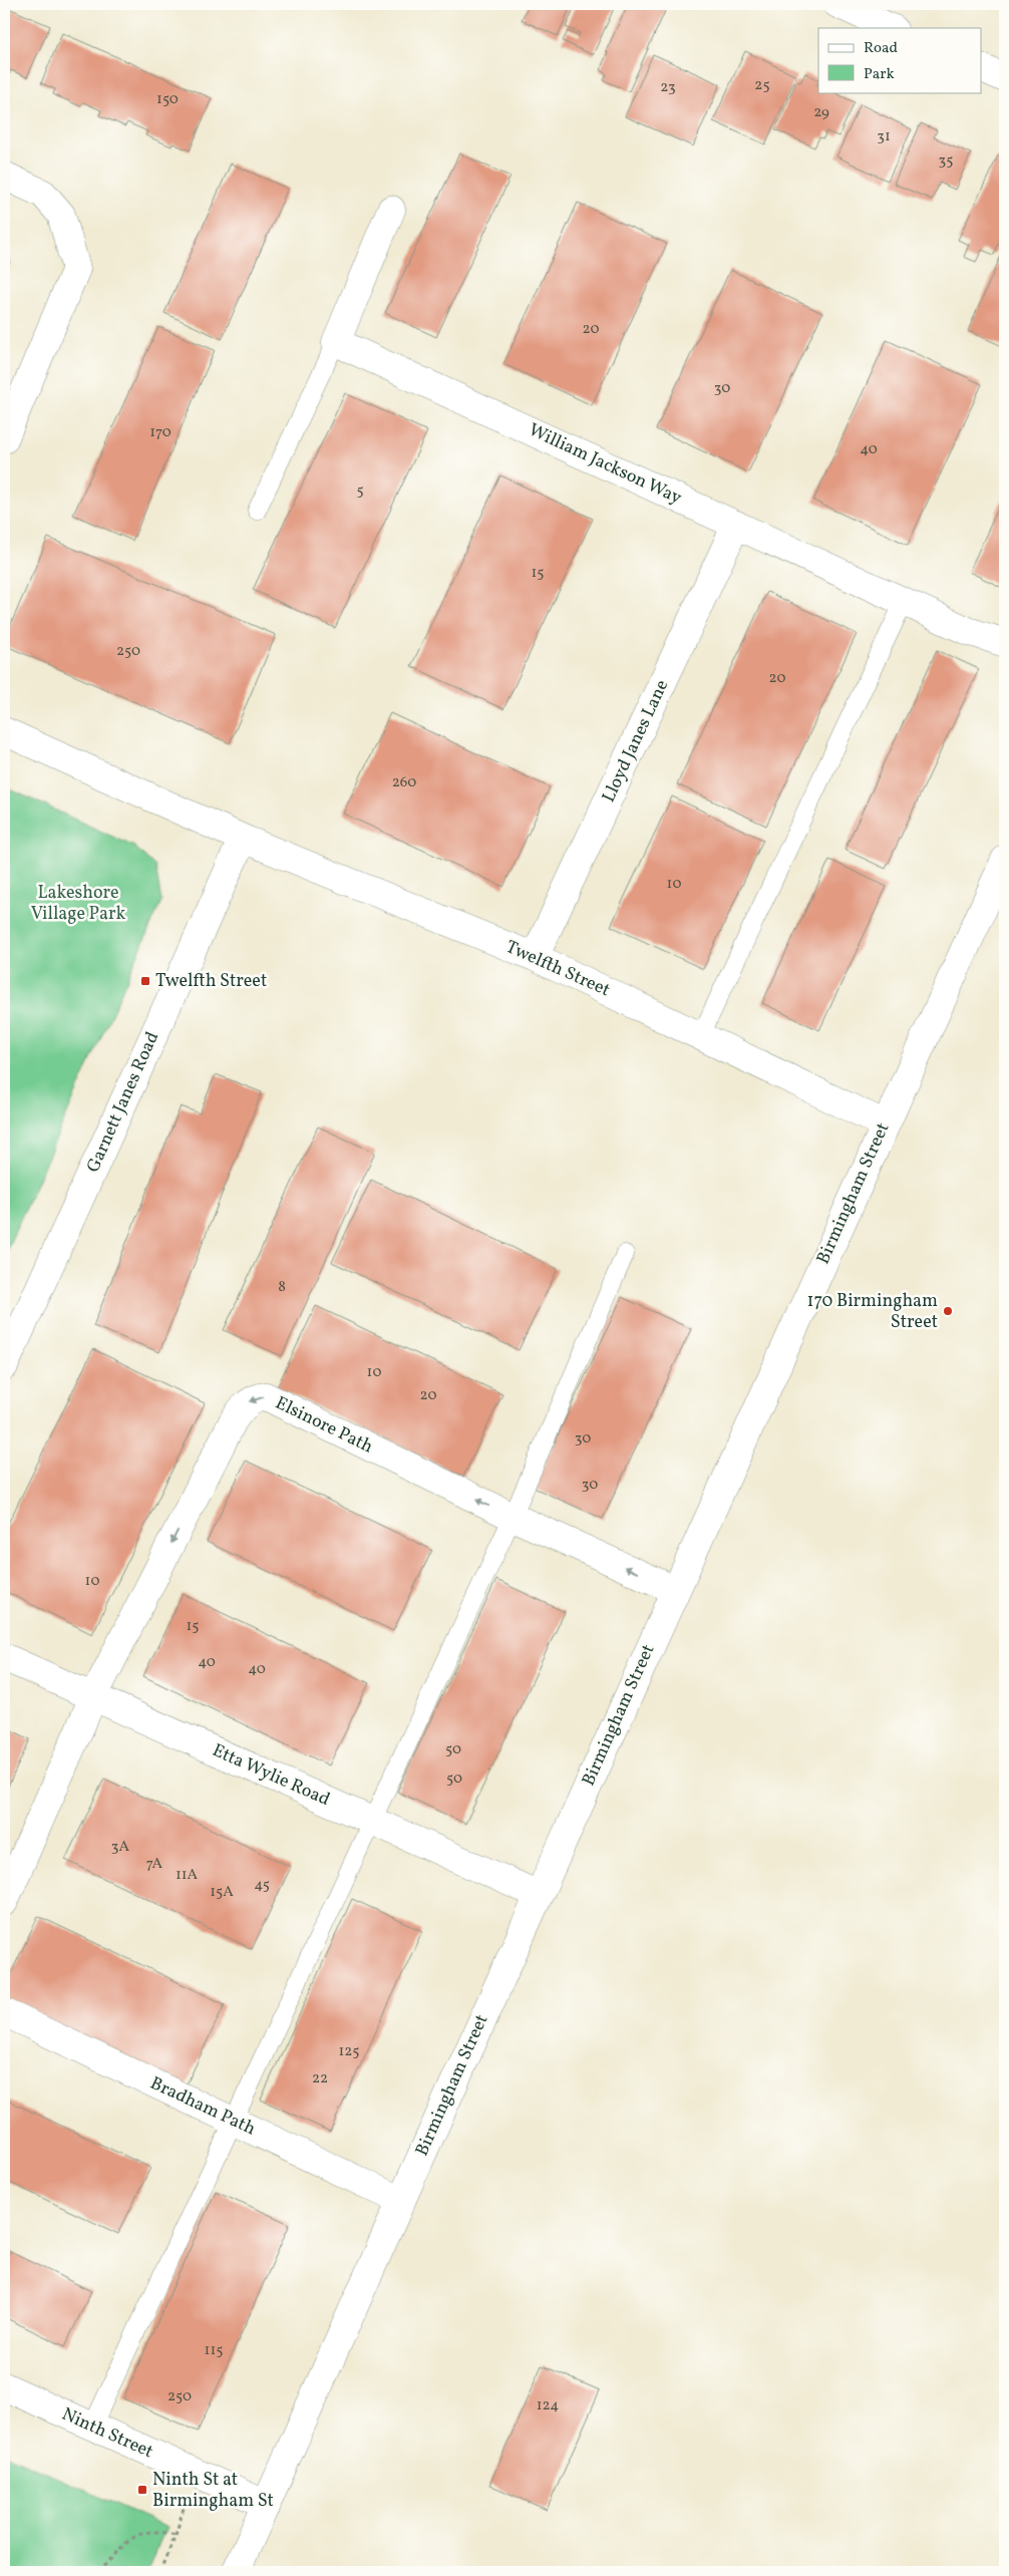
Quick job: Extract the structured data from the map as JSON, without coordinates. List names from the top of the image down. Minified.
{"streets":{"street":["William Jackson Way","Lloyd Janes Lane","Twelfth Street","Garnett Janes Road","Birmingham Street","Elsinore Path","Etta Wylie Road","Bradham Path","Ninth Street"]},"crossings":[["William Jackson Way","Lloyd Janes Lane"],["Lloyd Janes Lane","Twelfth Street"],["Twelfth Street","Garnett Janes Road"],["Twelfth Street","Birmingham Street"],["Birmingham Street","Elsinore Path"],["Birmingham Street","Etta Wylie Road"],["Birmingham Street","Bradham Path"],["Birmingham Street","Ninth Street"],["Elsinore Path","Etta Wylie Road"]],"parks":["Lakeshore Village Park"],"places":{"transit":["Twelfth Street","Ninth St at Birmingham St"],"other":["170 Birmingham Street"]},"house_numbers":["25","23","150","29","31","35","20","30","170","40","5","15","250","20","260","10","8","10","20","30","30","10","15","40","40","50","50","3A","7A","11A","45","15A","125","22","115","250","124"],"legend":["Road","Park"]}
